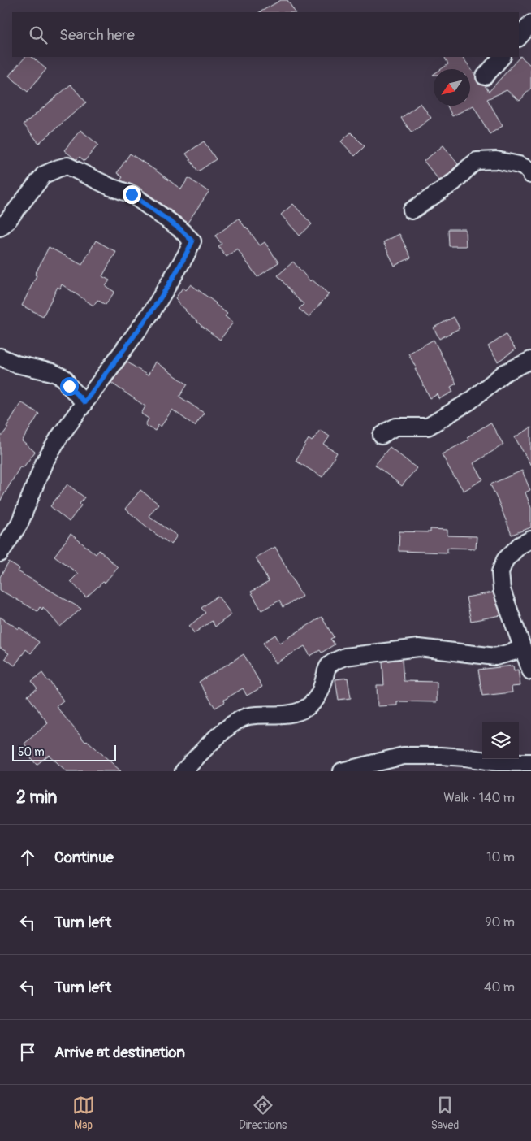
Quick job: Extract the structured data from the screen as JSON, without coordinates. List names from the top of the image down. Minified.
{"scale_bar":"50 m","north":"bottom left","page":{"search":"Search here","scale":"50 m","heading":["2 min","Walk · 140 m"],"list":[["Continue","10 m"],["Turn left","90 m"],["Turn left","40 m"],"Arrive at destination"],"nav":["Map","Directions","Saved"]}}
